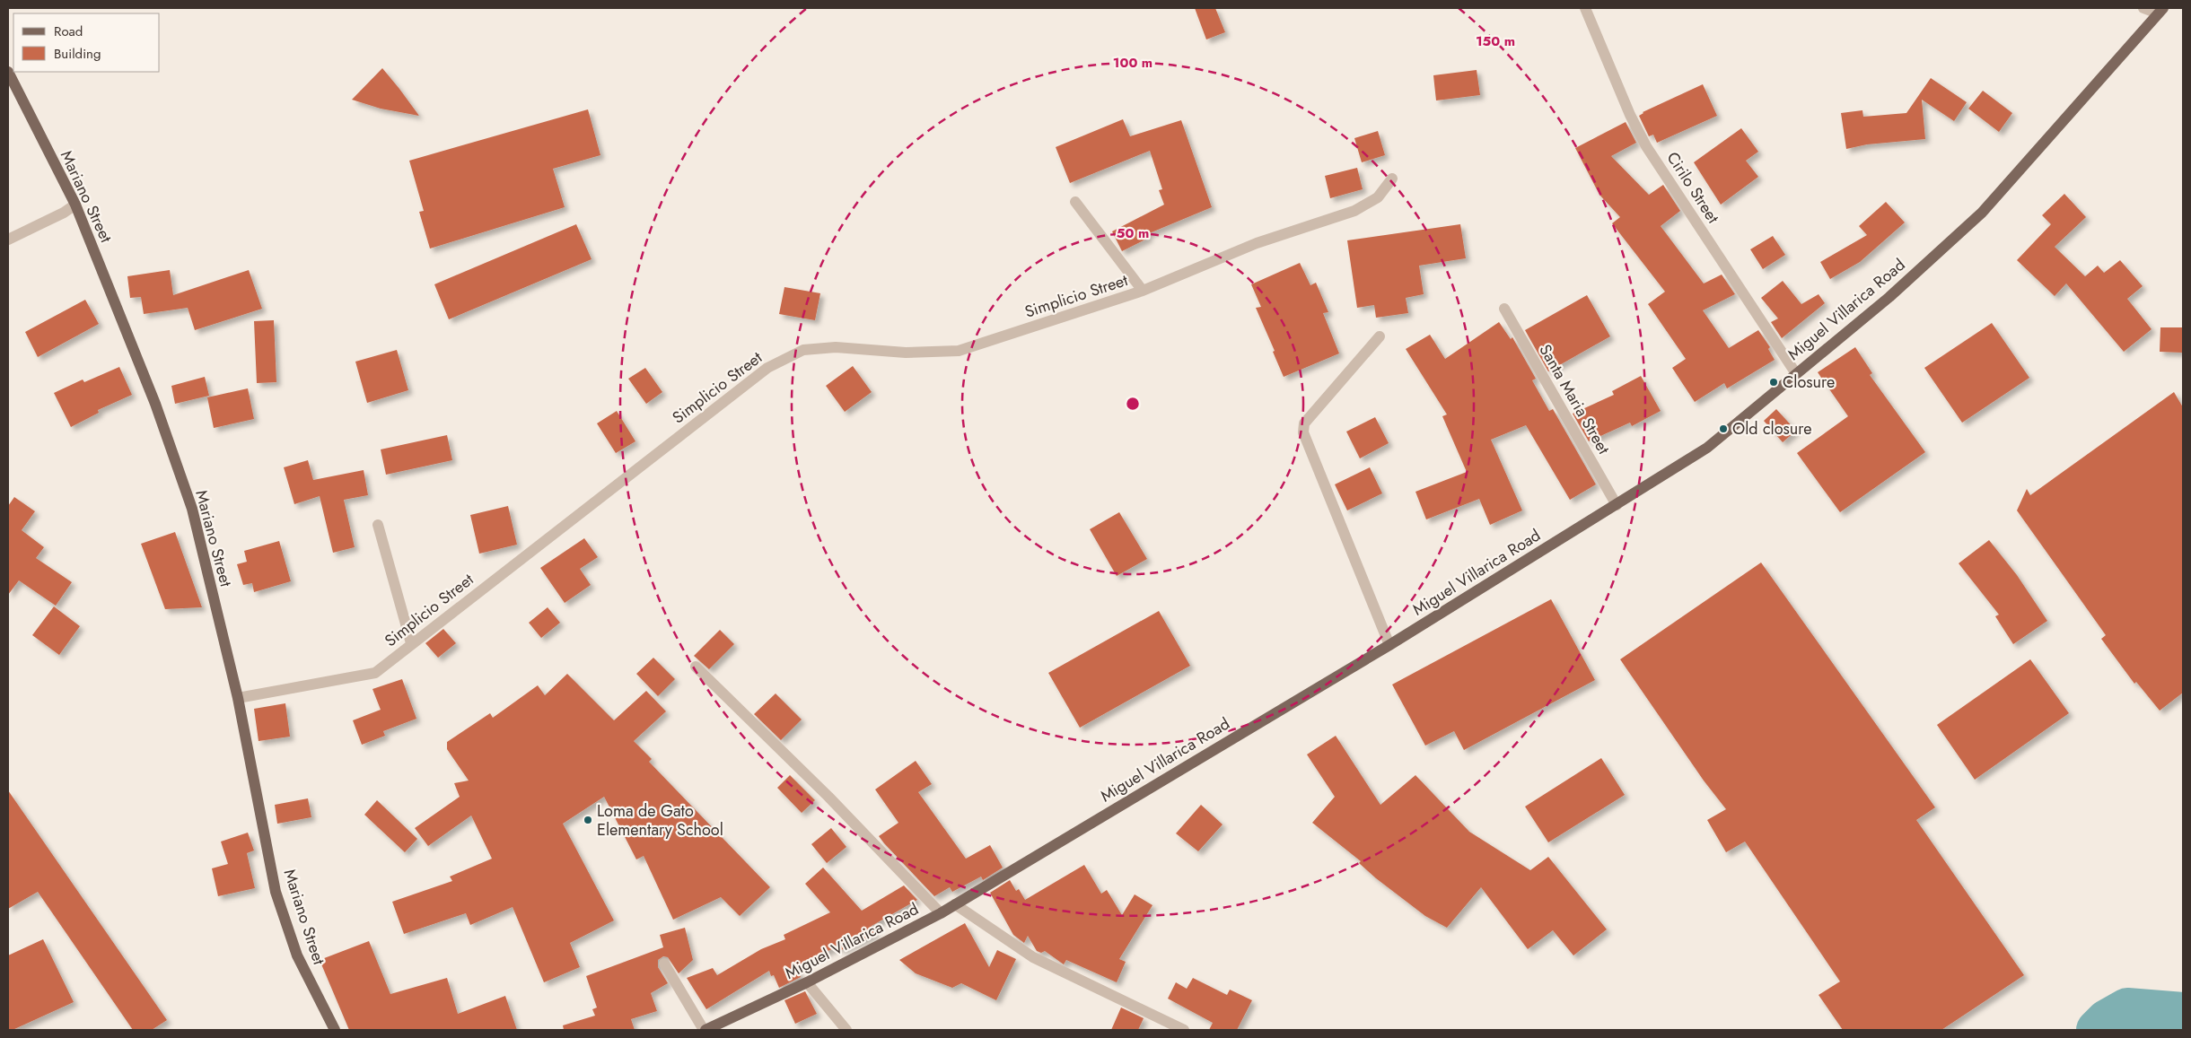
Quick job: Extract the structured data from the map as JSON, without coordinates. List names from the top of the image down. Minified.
{"streets":{"main road":["Mariano Street","Miguel Villarica Road"],"street":["Cirilo Street","Simplicio Street","Santa Maria Street"]},"crossings":[["Cirilo Street","Miguel Villarica Road"],["Mariano Street","Simplicio Street"],["Miguel Villarica Road","Santa Maria Street"]],"places":["Closure","Old closure","Loma de Gato Elementary School"],"legend":["Road","Building"],"rings":["150 m","100 m","50 m"]}
